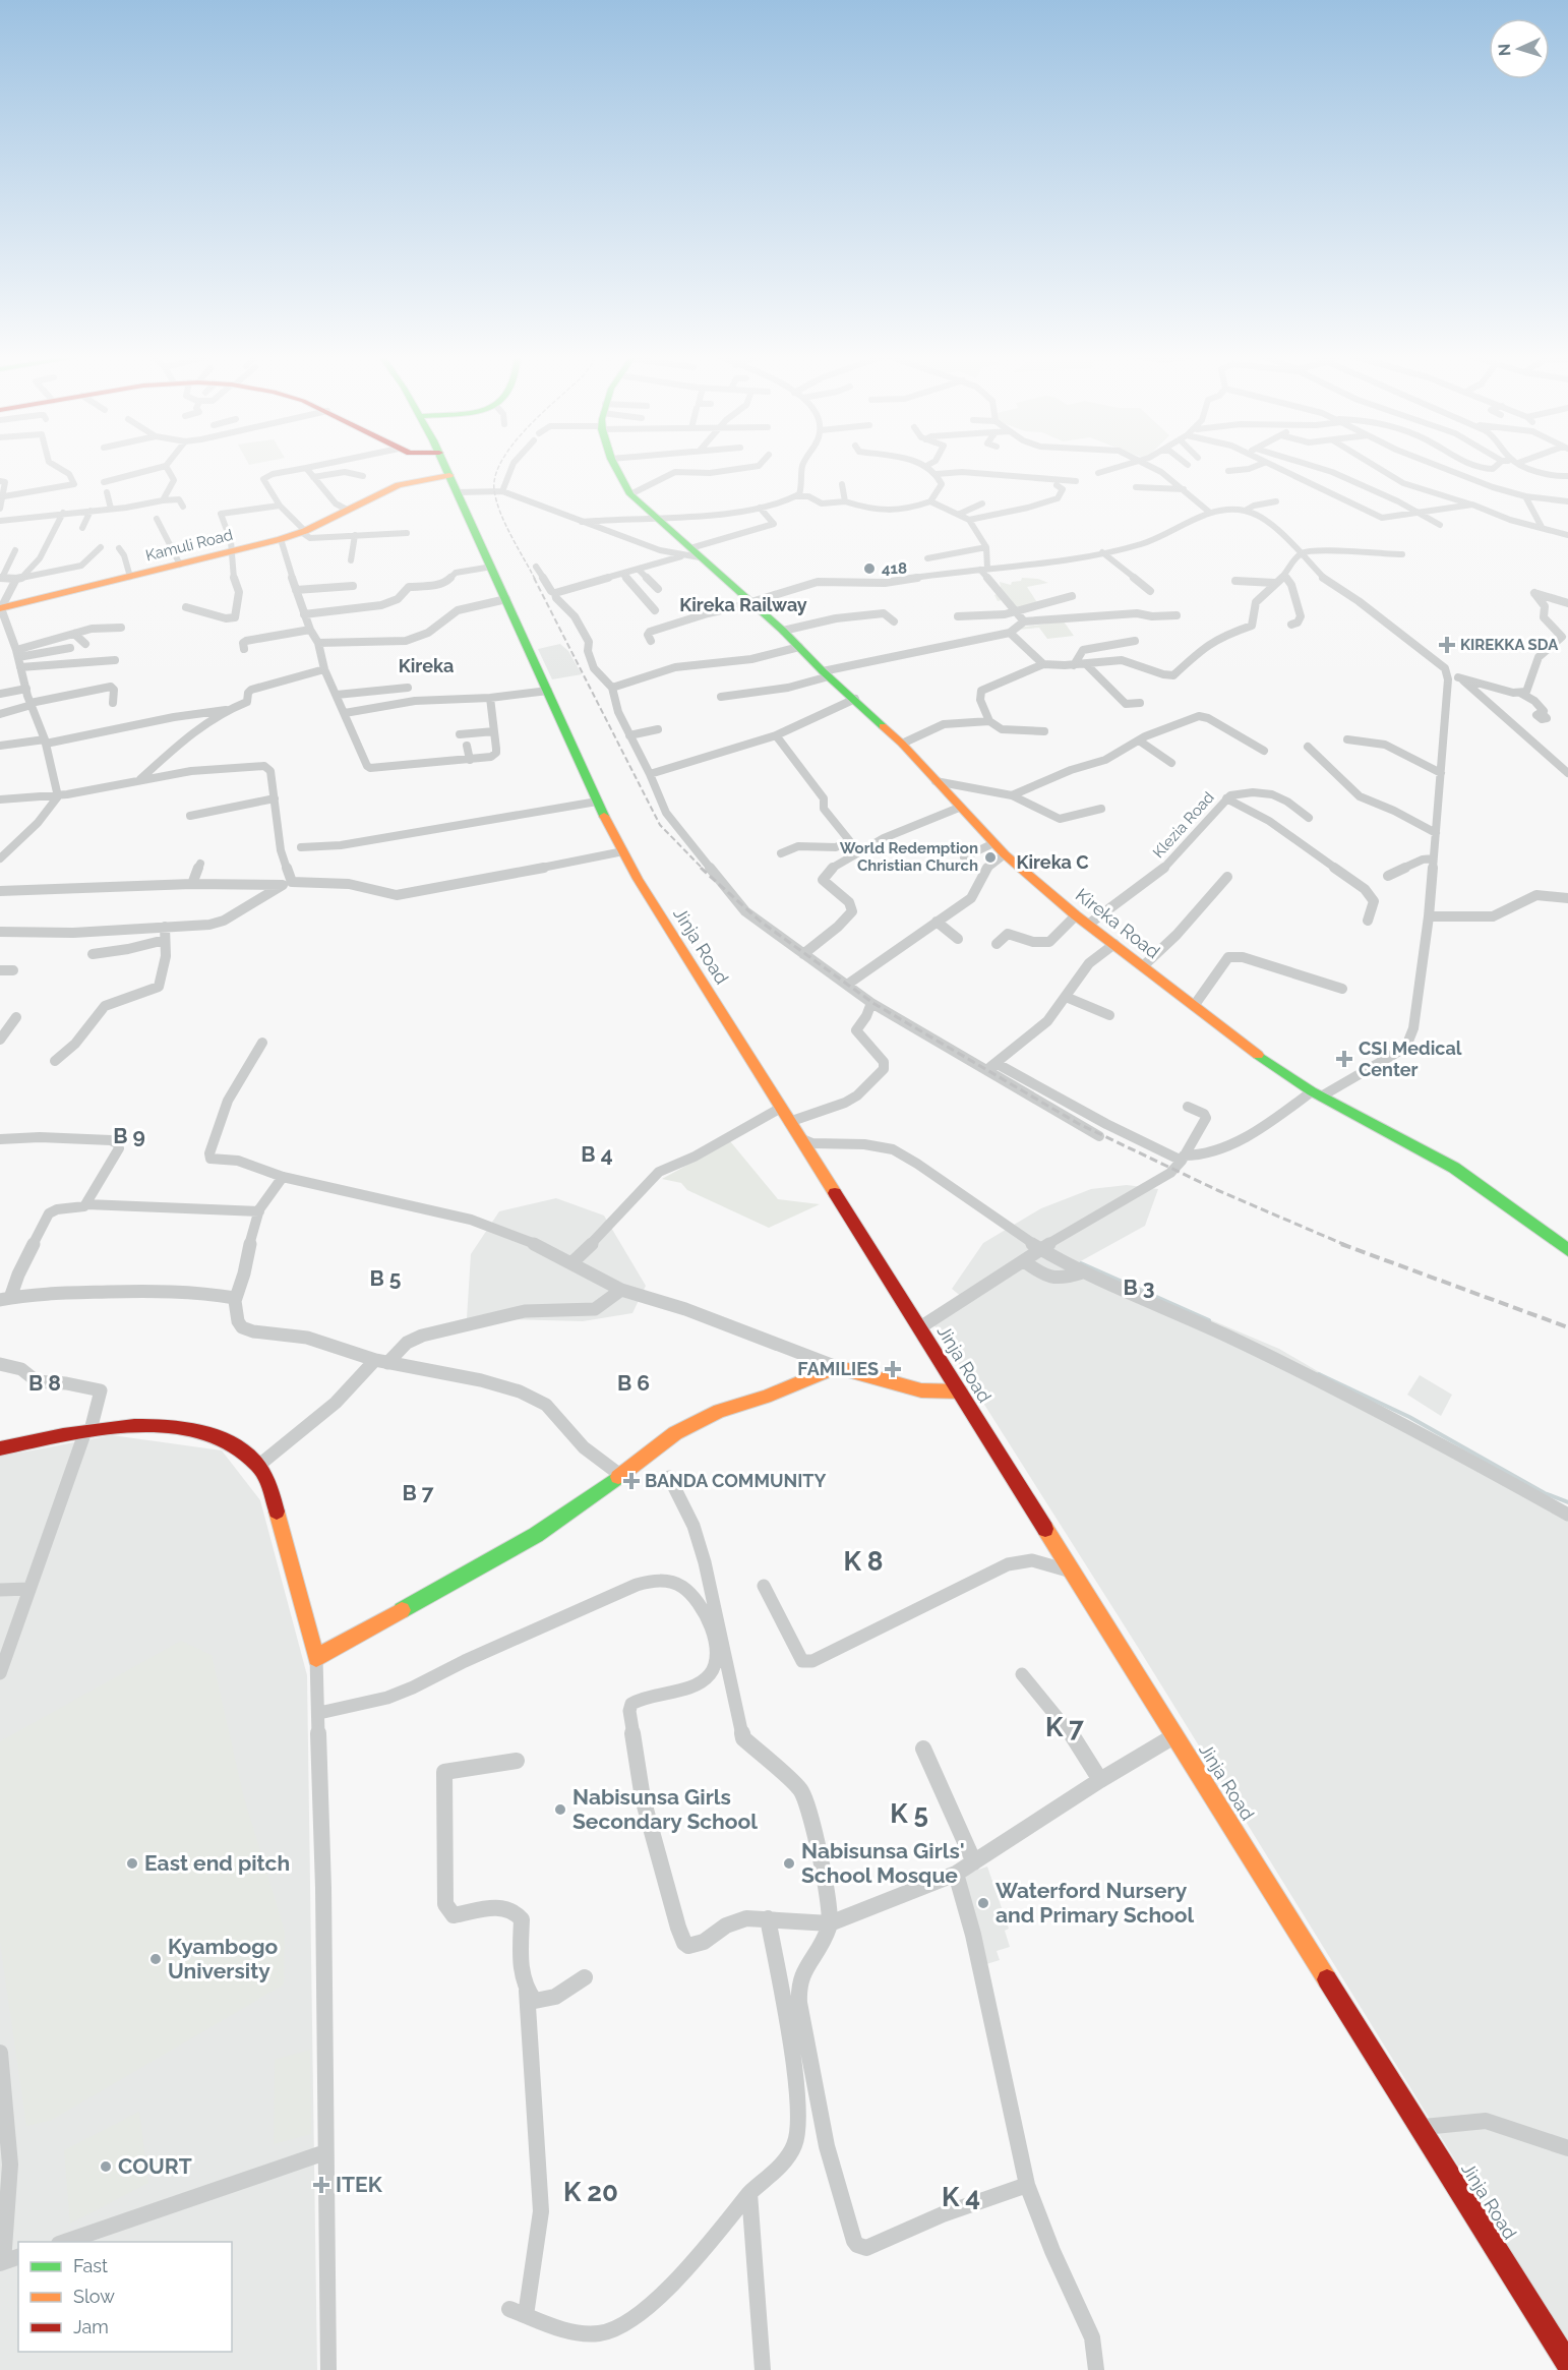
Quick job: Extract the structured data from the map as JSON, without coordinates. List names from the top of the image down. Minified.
{"streets":{"main road":["Kamuli Road","Kireka Road","Jinja Road"],"street":["Klezia Road"]},"crossings":[["Kamuli Road","Jinja Road"],["Klezia Road","Kireka Road"]],"districts":["Kireka Railway","Kireka","Kireka C","B 9","B 4","B 5","B 3","B 8","B 6","B 7","K 8","K 7","K 5","K 20","K 4"],"places":{"other":["418","World Redemption Christian Church","Nabisunsa Girls Secondary School","East end pitch","Nabisunsa Girls' School Mosque","Waterford Nursery and Primary School","Kyambogo University","COURT"],"health":["KIREKKA SDA","CSI Medical Center","FAMILIES","BANDA COMMUNITY","ITEK"]},"legend":["Fast","Slow","Jam"],"north":"left"}
